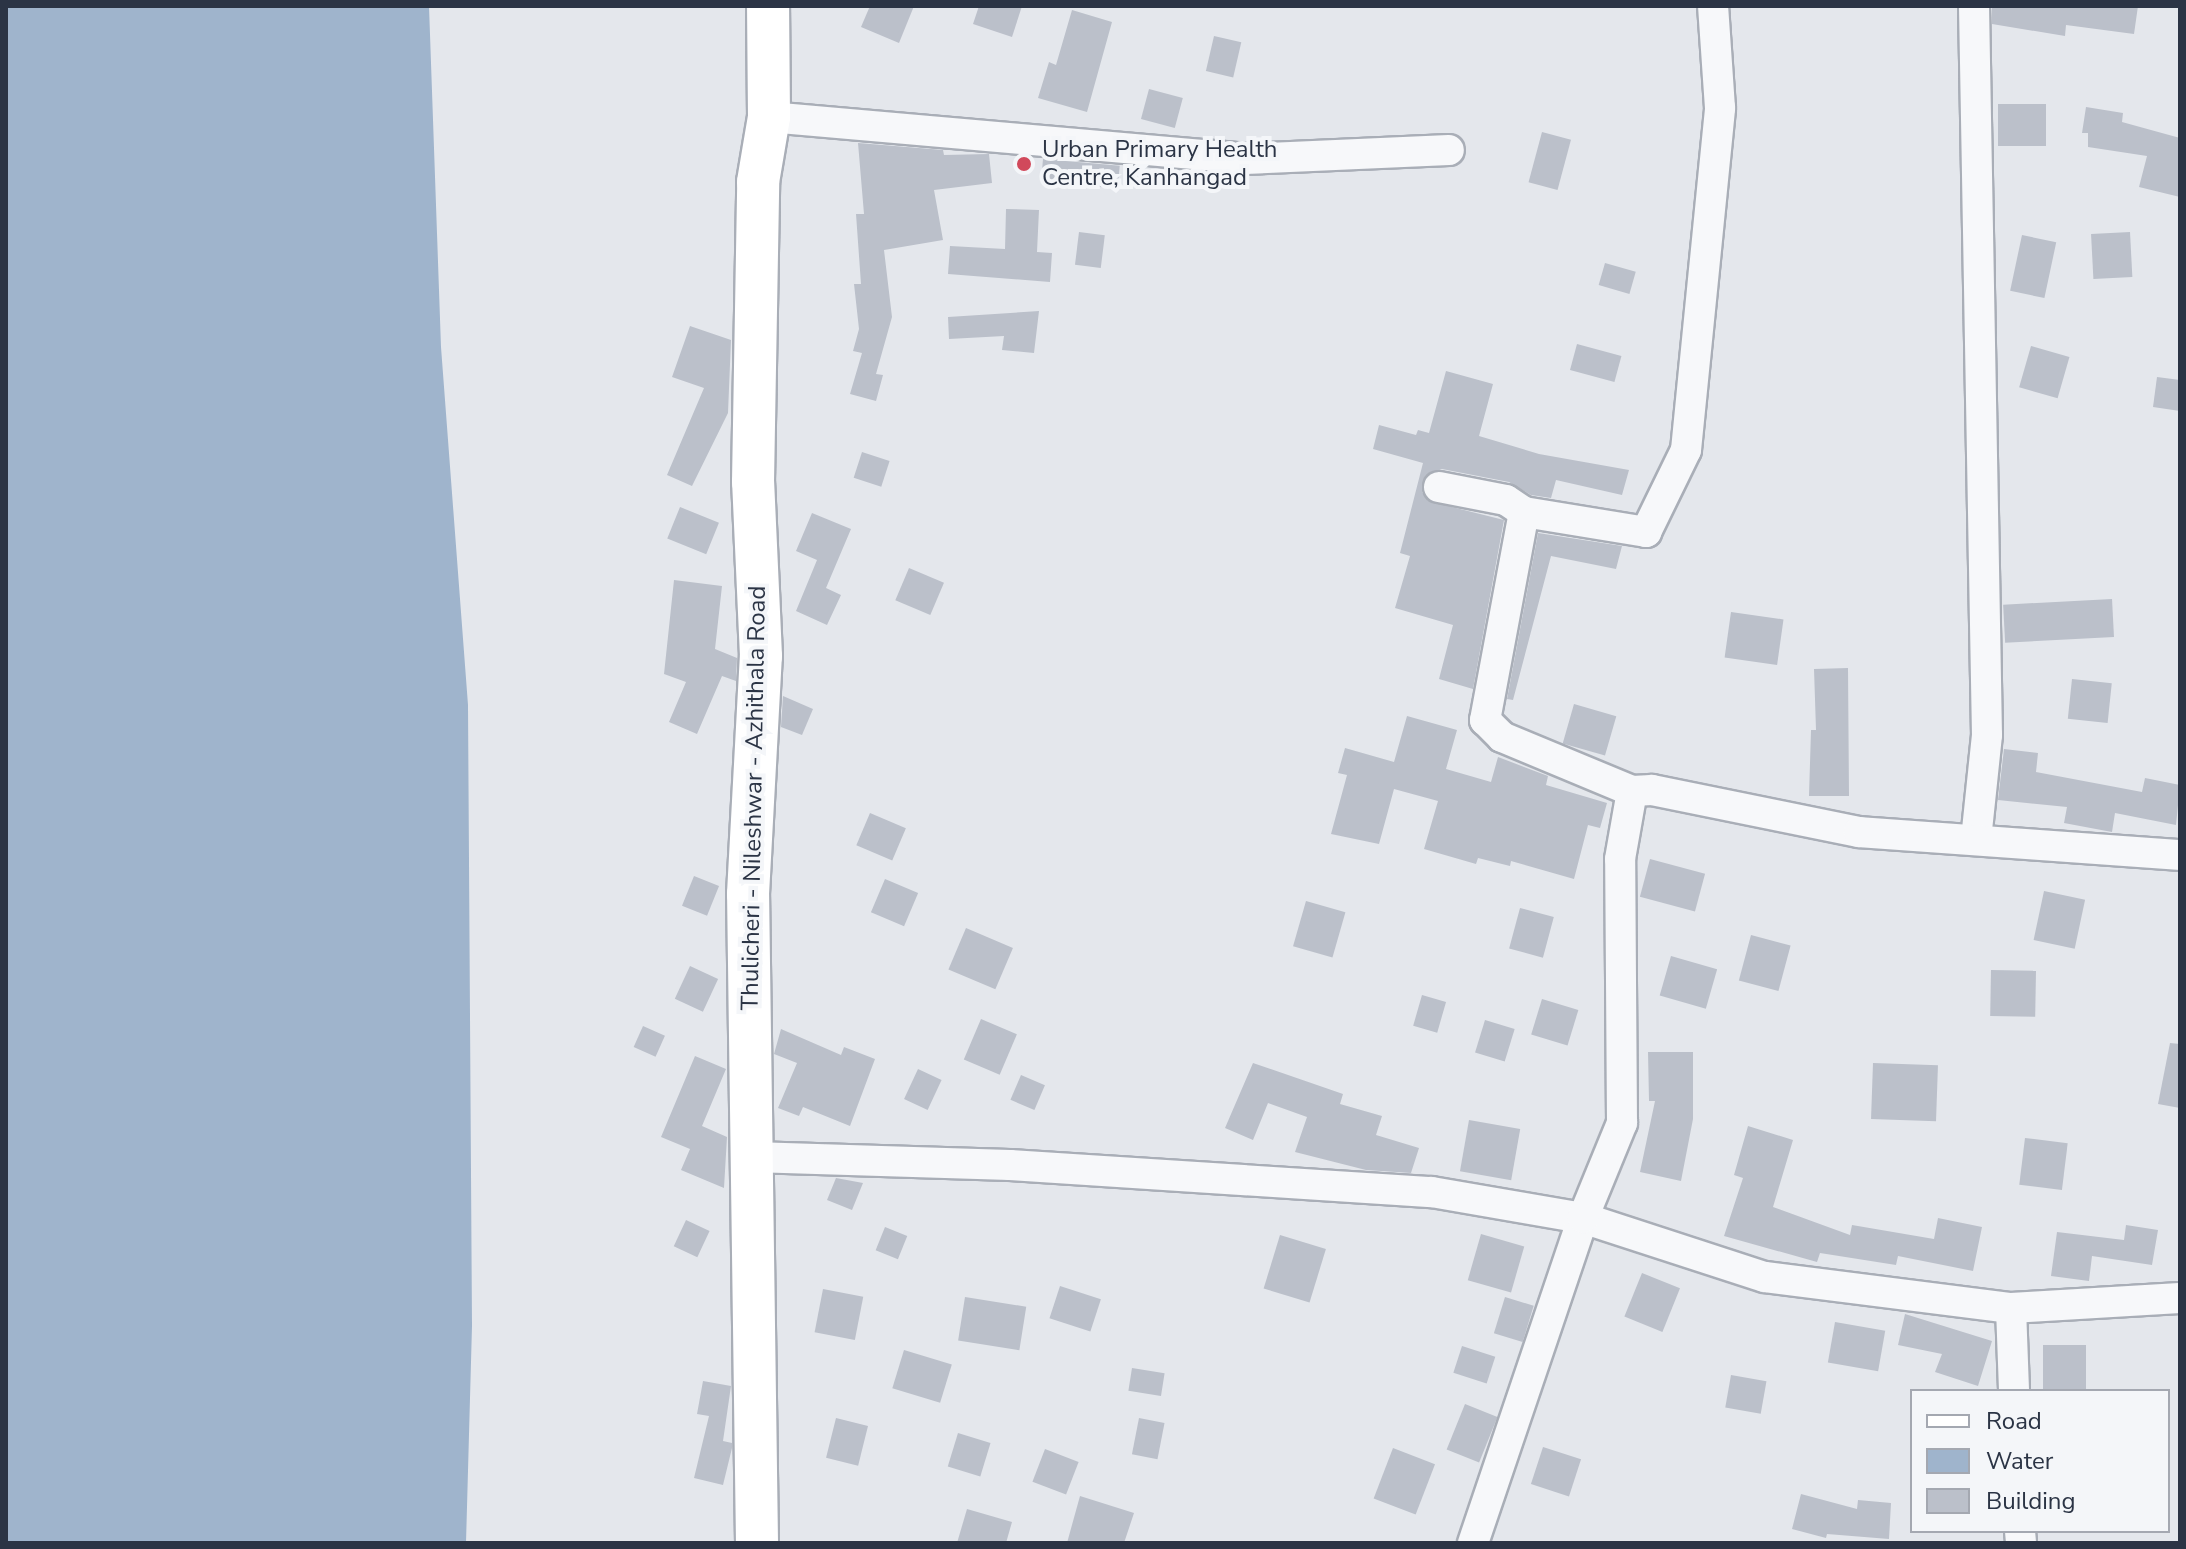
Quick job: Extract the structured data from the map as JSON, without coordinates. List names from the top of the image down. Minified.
{"streets":{"main road":["Thulicheri - Nileshwar - Azhithala Road"]},"places":["Urban Primary Health Centre, Kanhangad"],"legend":["Road","Water","Building"]}
